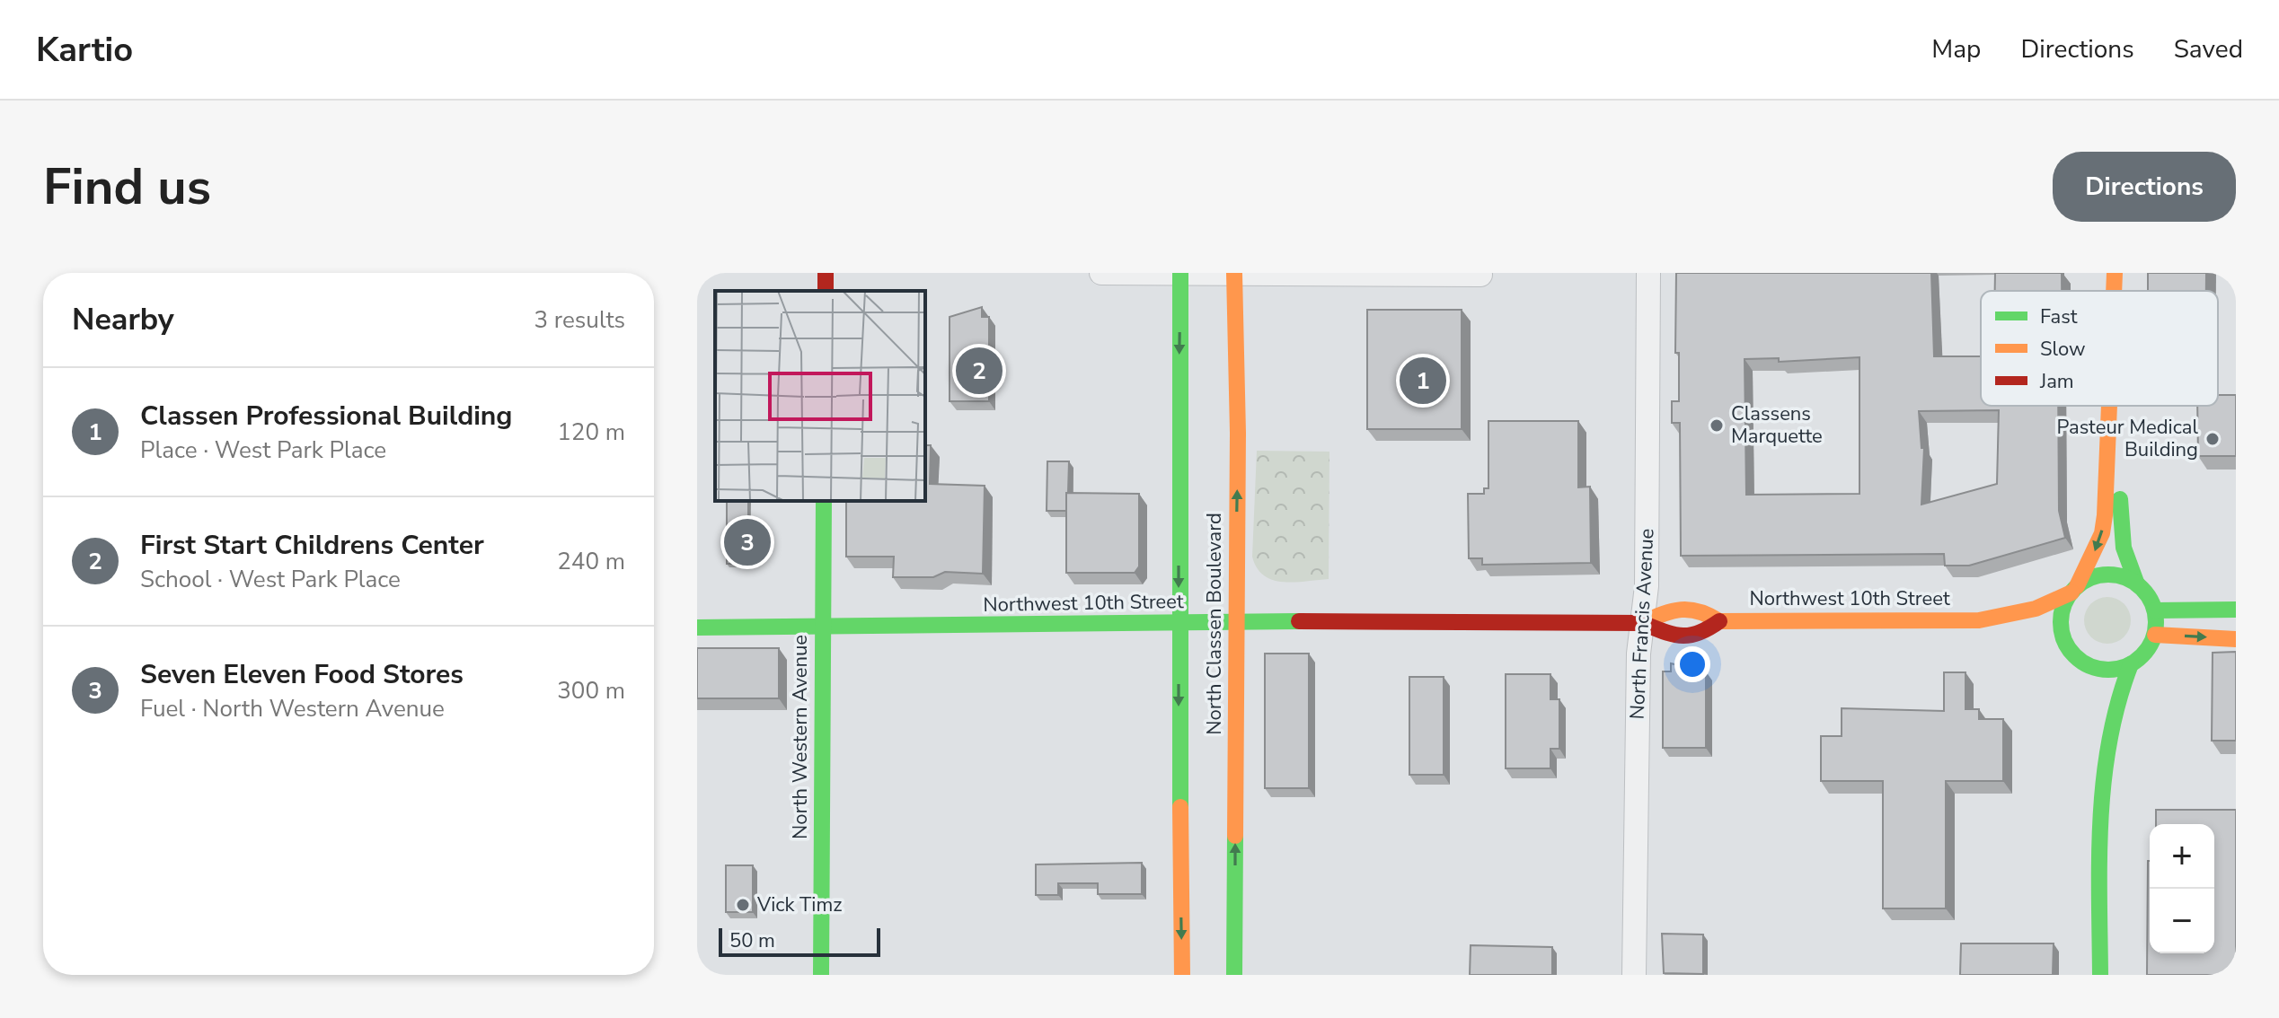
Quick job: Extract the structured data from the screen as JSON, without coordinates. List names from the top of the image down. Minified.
{"streets":{"street":["Northwest 10th Street","North Classen Boulevard","North Francis Avenue","North Western Avenue"]},"crossings":[["Northwest 10th Street","North Classen Boulevard"],["Northwest 10th Street","North Francis Avenue"],["Northwest 10th Street","North Western Avenue"]],"places":["Classens Marquette","Pasteur Medical Building","Vick Timz"],"legend":["Fast","Slow","Jam"],"scale_bar":"50 m","page":{"header":"Kartio","nav":["Map","Directions","Saved"],"buttons":"Directions","title":"Find us","heading":["Nearby","3 results"],"pins":["2","1","3"],"list":[{"mark":"1","name":"Classen Professional Building","note":"Place · West Park Place","value":"120 m"},{"mark":"2","name":"First Start Childrens Center","note":"School · West Park Place","value":"240 m"},{"mark":"3","name":"Seven Eleven Food Stores","note":"Fuel · North Western Avenue","value":"300 m"}],"map_buttons":["+","−"],"scale":"50 m"}}
